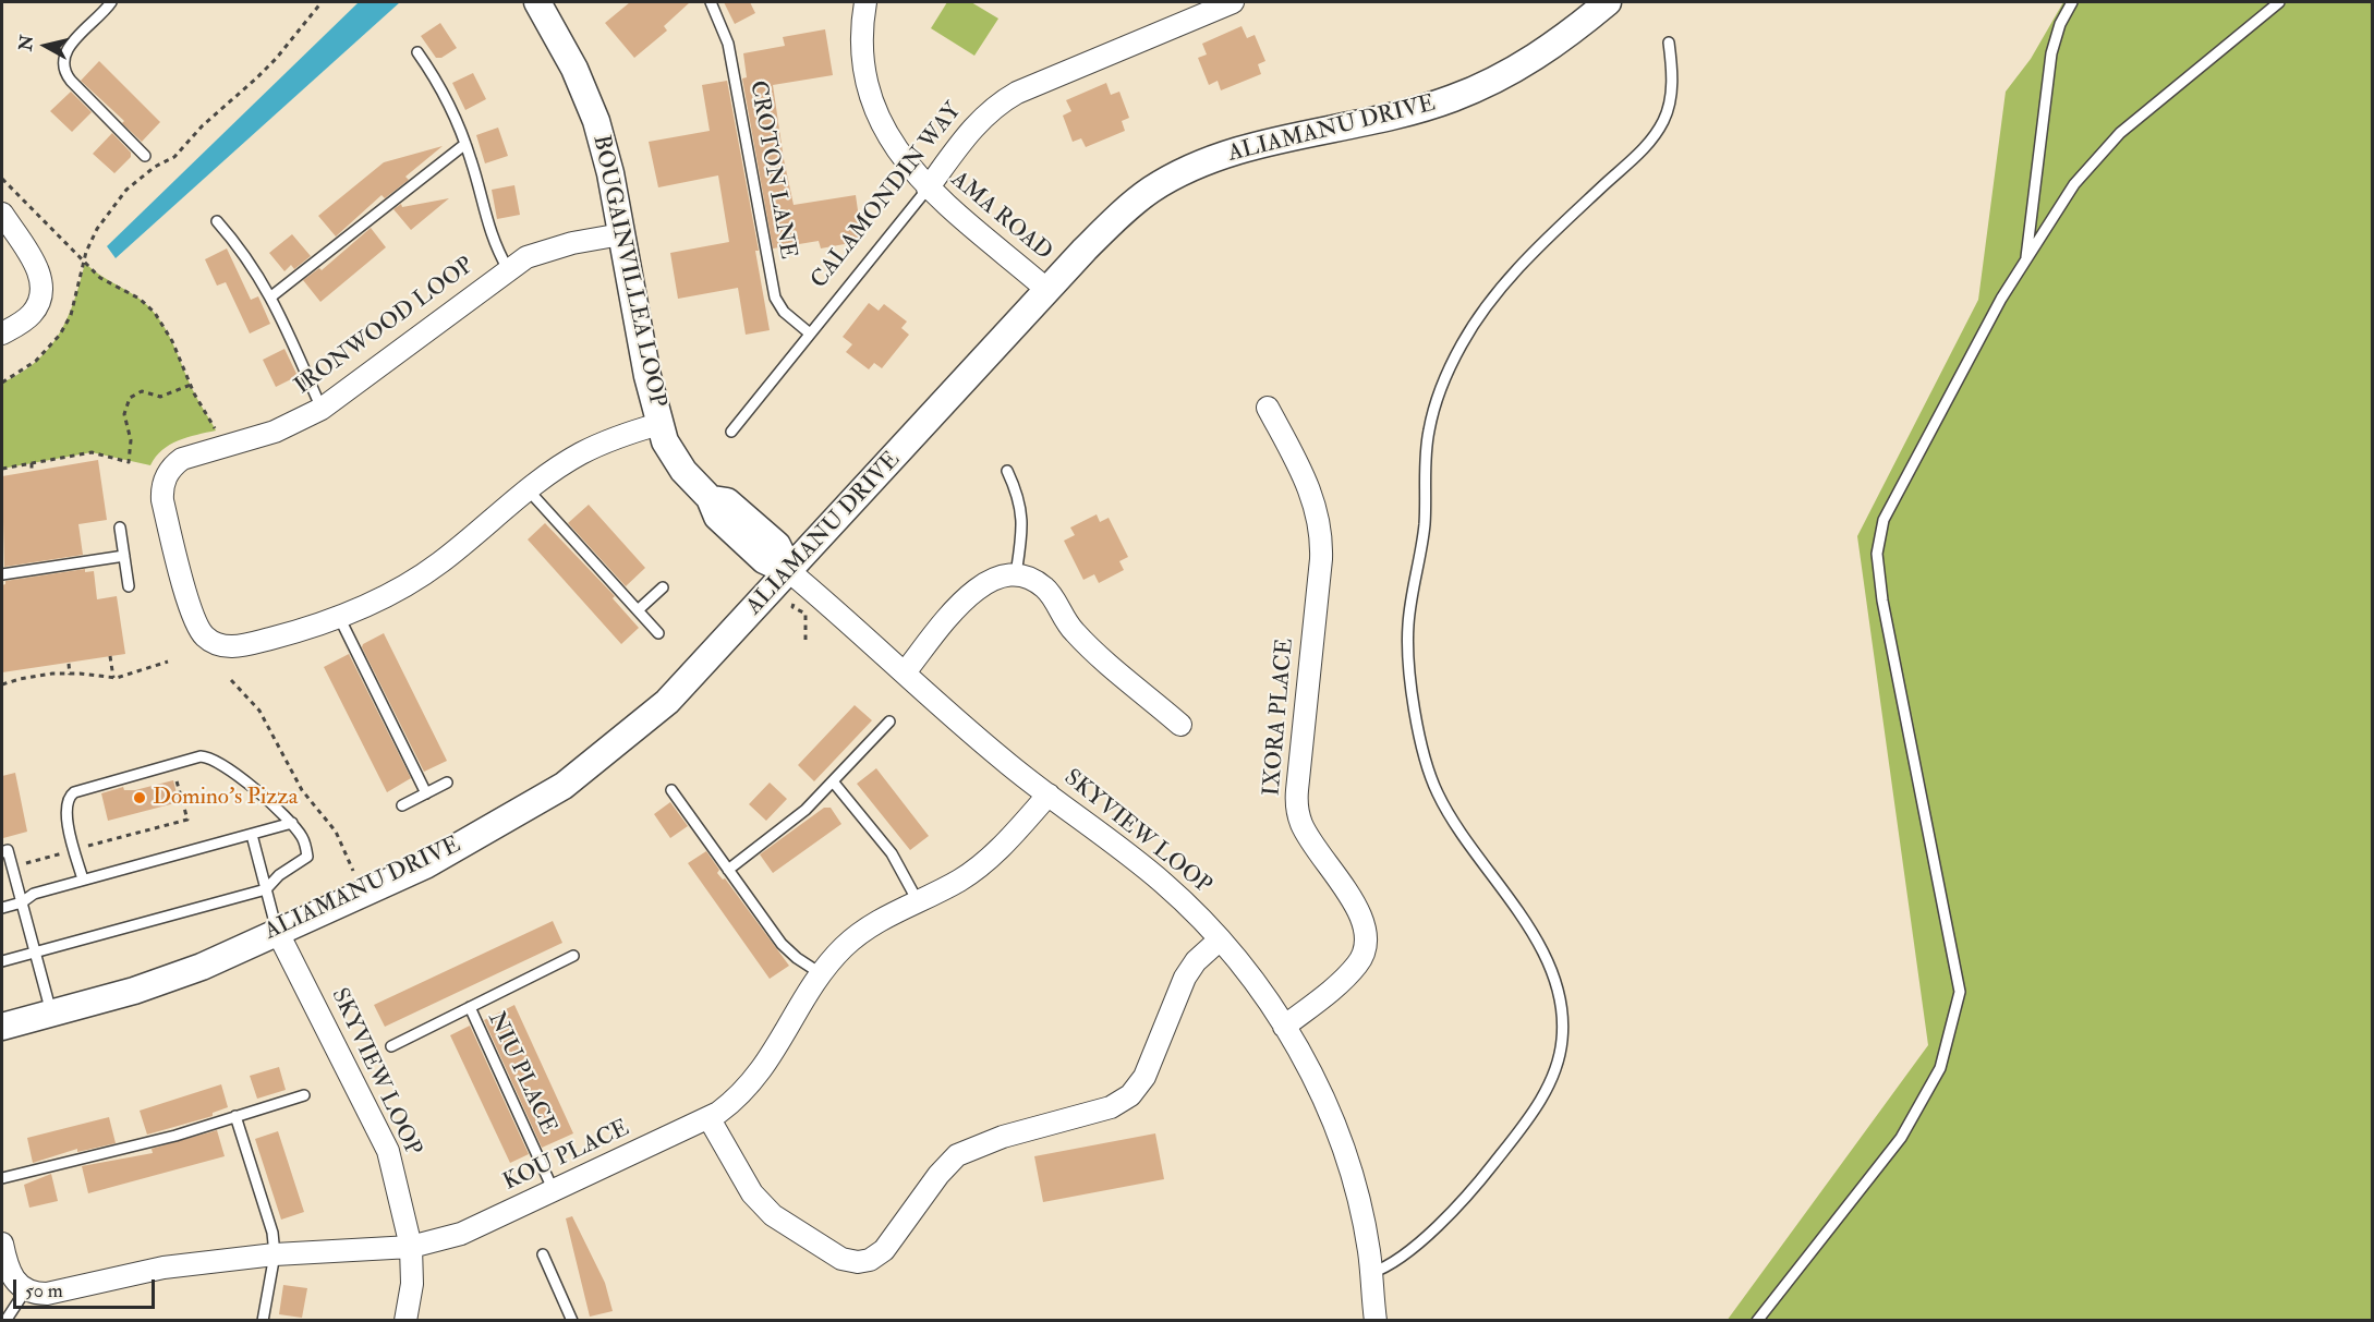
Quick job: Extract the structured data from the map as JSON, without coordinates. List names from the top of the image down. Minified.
{"streets":{"street":["ALIAMANU DRIVE","CALAMONDIN WAY","AMA ROAD","BOUGAINVILLEA LOOP","IRONWOOD LOOP","IXORA PLACE","SKYVIEW LOOP","KOU PLACE"],"lane":["CROTON LANE","NIU PLACE"]},"crossings":[["ALIAMANU DRIVE","AMA ROAD"],["ALIAMANU DRIVE","BOUGAINVILLEA LOOP"],["ALIAMANU DRIVE","SKYVIEW LOOP"],["CROTON LANE","CALAMONDIN WAY"],["CALAMONDIN WAY","AMA ROAD"],["BOUGAINVILLEA LOOP","IRONWOOD LOOP"],["BOUGAINVILLEA LOOP","SKYVIEW LOOP"],["IXORA PLACE","SKYVIEW LOOP"],["SKYVIEW LOOP","KOU PLACE"],["NIU PLACE","KOU PLACE"]],"places":["Domino's Pizza"],"scale_bar":"50 m","north":"left"}
